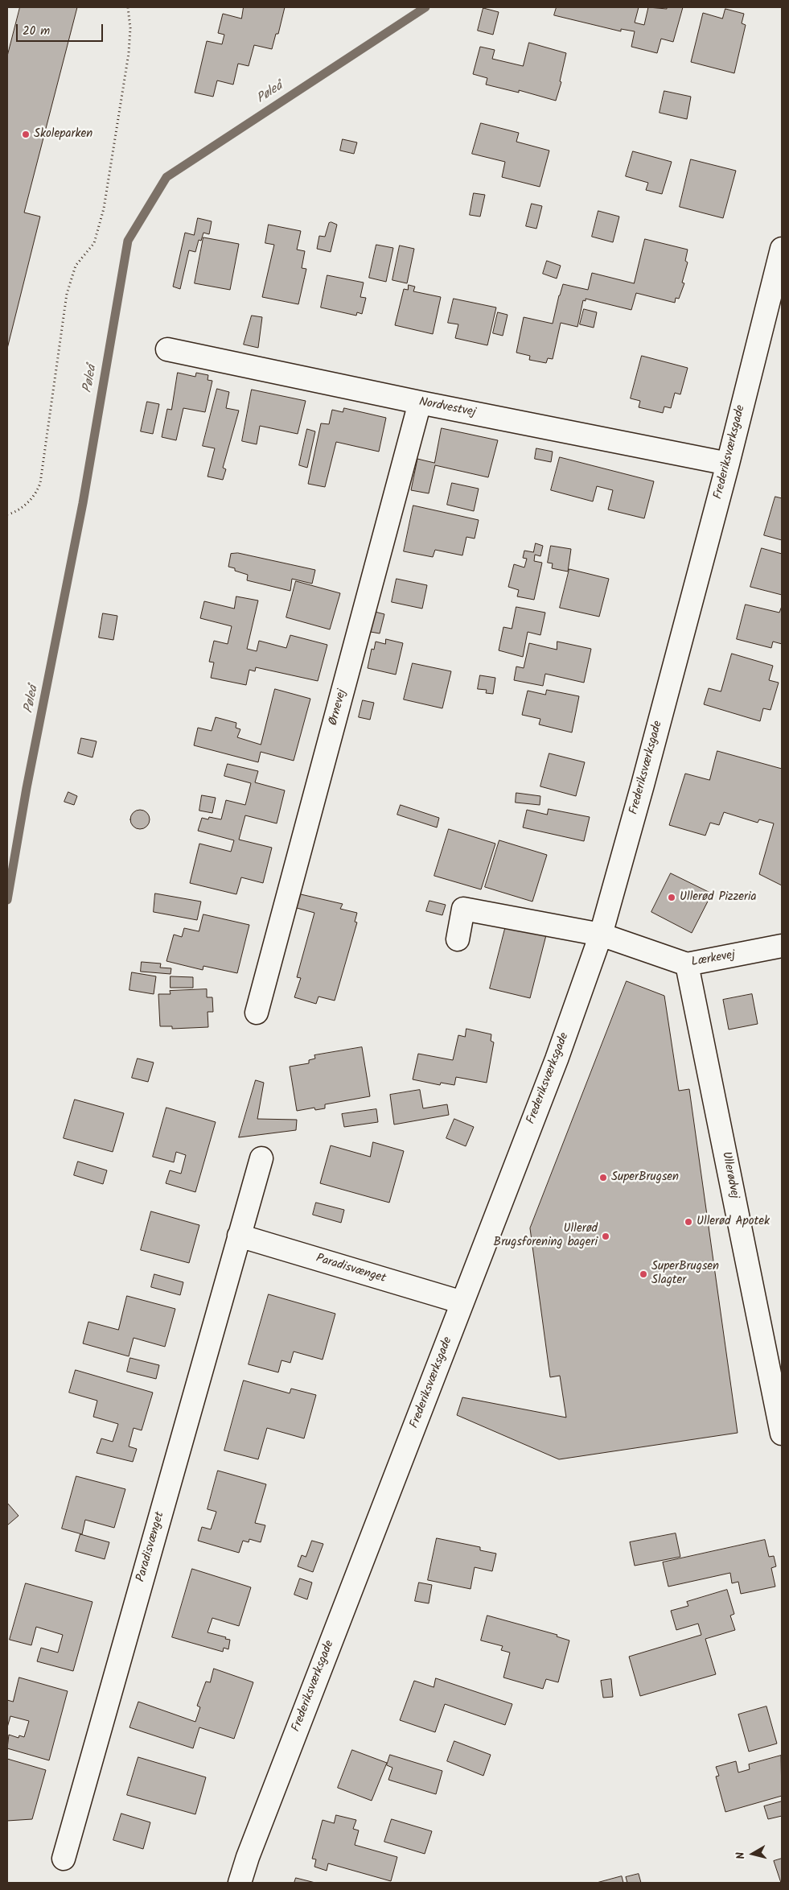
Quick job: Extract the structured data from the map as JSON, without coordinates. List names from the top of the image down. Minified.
{"streets":{"street":["Nordvestvej","Frederiksværksgade","Ørnevej","Lærkevej","Ullerødvej","Paradisvænget"]},"crossings":[["Nordvestvej","Frederiksværksgade"],["Nordvestvej","Ørnevej"],["Frederiksværksgade","Lærkevej"],["Frederiksværksgade","Paradisvænget"],["Lærkevej","Ullerødvej"]],"water":["Pøleå"],"places":["Skoleparken","Ullerød Pizzeria","SuperBrugsen","Ullerød Apotek","Ullerød Brugsforening bageri","SuperBrugsen Slagter"],"scale_bar":"20 m","north":"left"}
